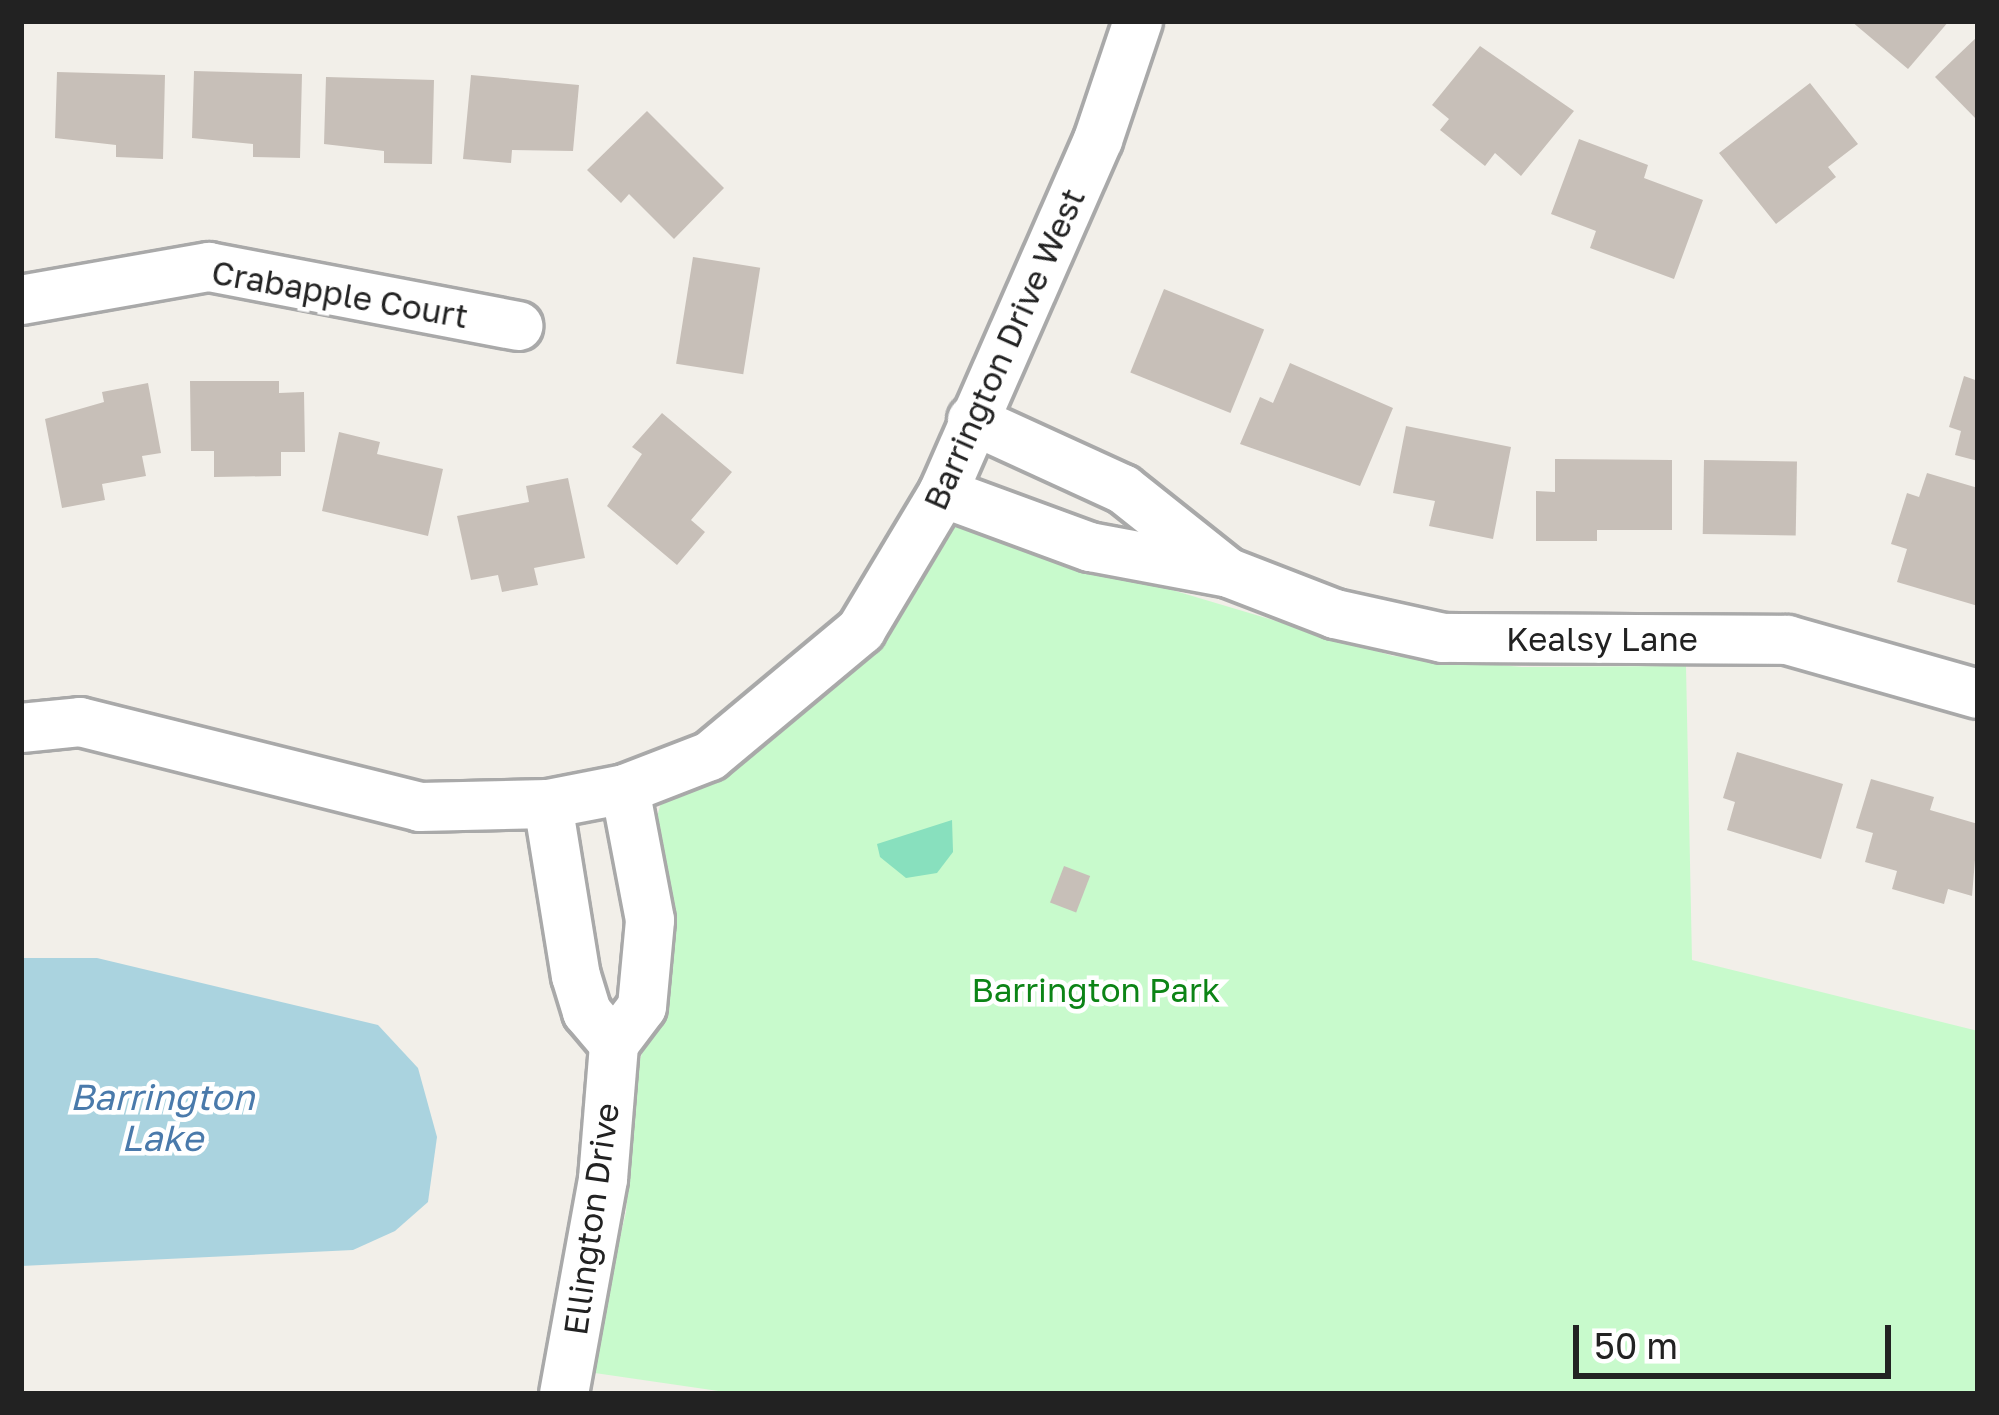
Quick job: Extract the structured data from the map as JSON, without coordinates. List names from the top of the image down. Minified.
{"streets":{"street":["Crabapple Court","Barrington Drive West","Kealsy Lane","Ellington Drive"]},"crossings":[["Barrington Drive West","Kealsy Lane"],["Barrington Drive West","Ellington Drive"]],"water":["Barrington Lake"],"parks":["Barrington Park"],"scale_bar":"50 m"}
